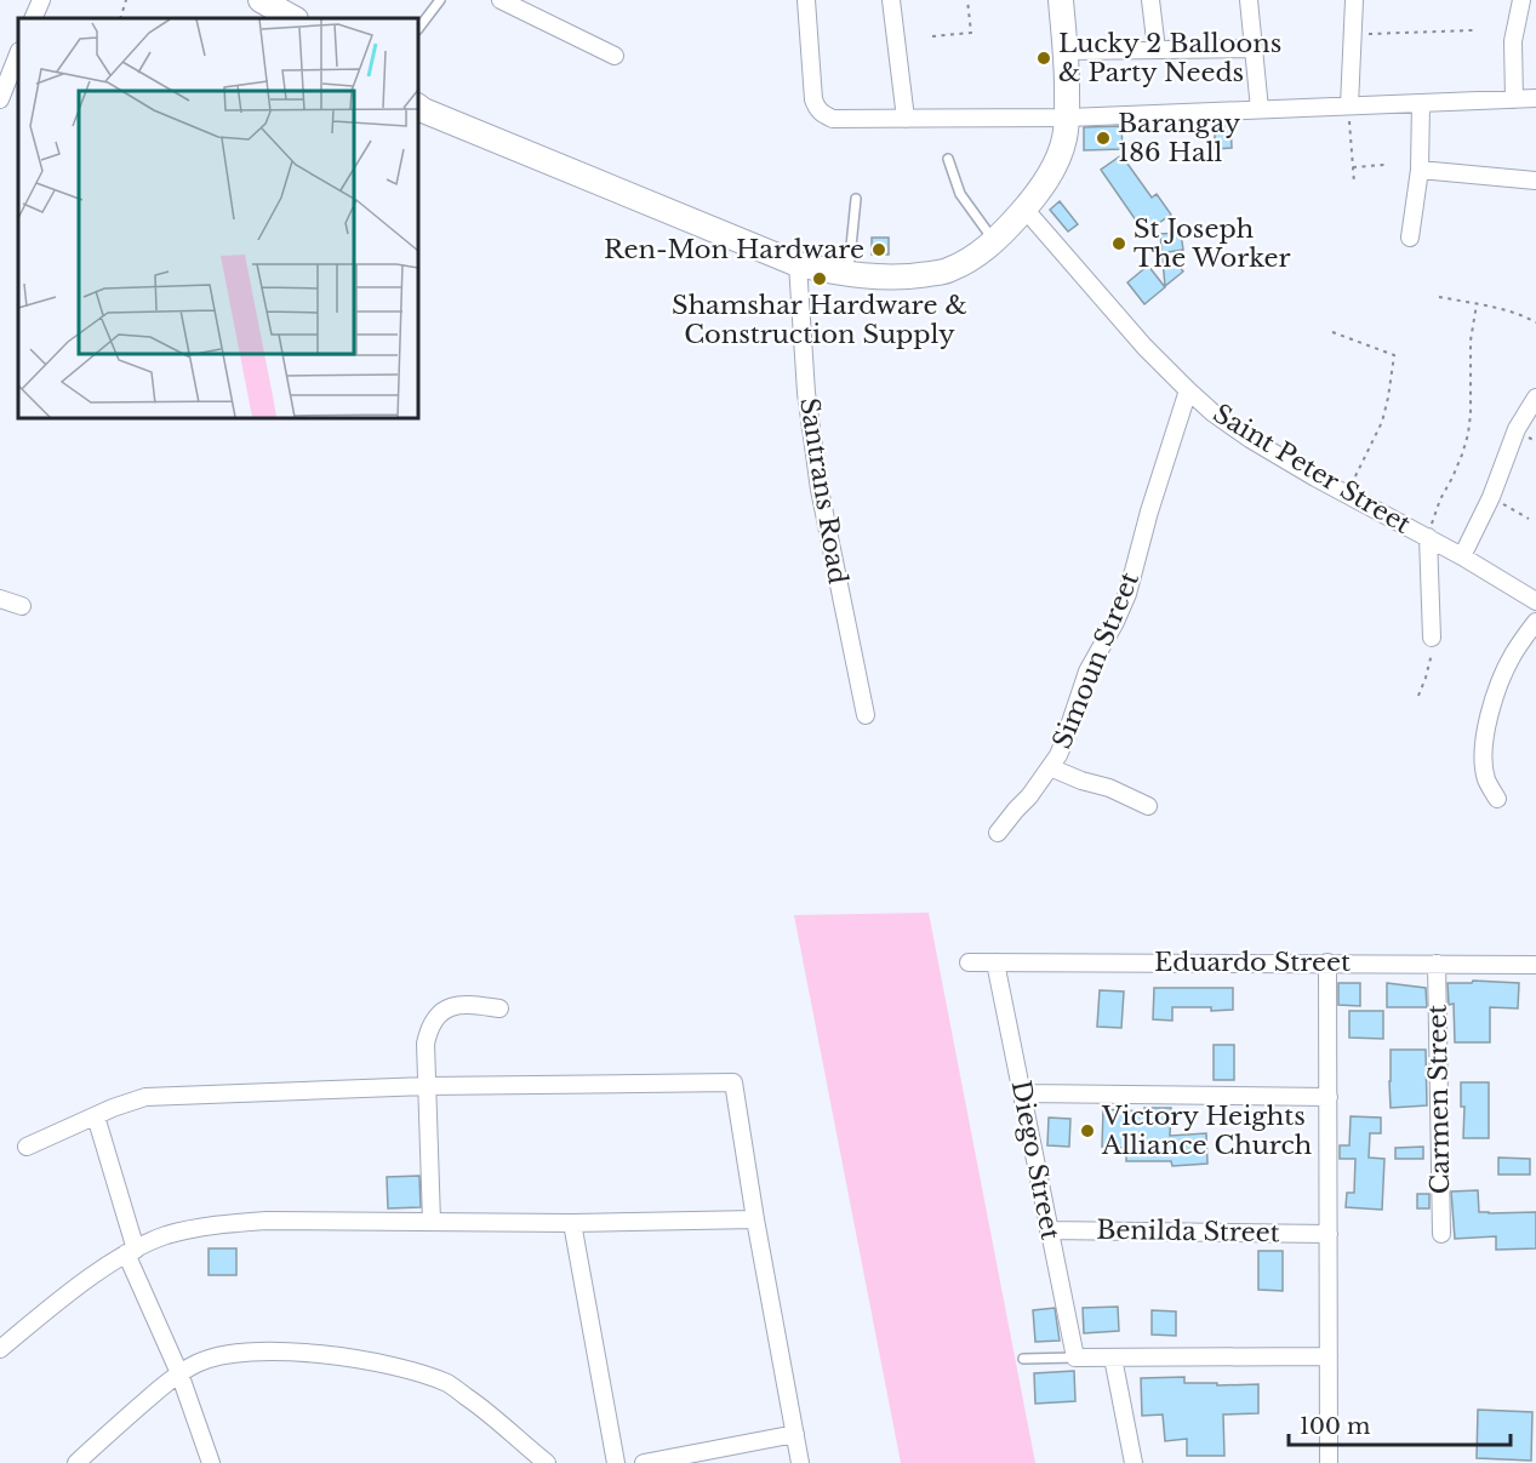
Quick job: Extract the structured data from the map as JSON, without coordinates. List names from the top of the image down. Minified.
{"streets":{"street":["Saint Peter Street","Santrans Road","Simoun Street","Eduardo Street","Carmen Street","Diego Street","Benilda Street"]},"crossings":[["Saint Peter Street","Simoun Street"],["Eduardo Street","Carmen Street"],["Eduardo Street","Diego Street"],["Diego Street","Benilda Street"]],"places":["Lucky 2 Balloons & Party Needs","Barangay 186 Hall","St Joseph The Worker","Ren-Mon Hardware","Shamshar Hardware & Construction Supply","Victory Heights Alliance Church"],"scale_bar":"100 m"}
